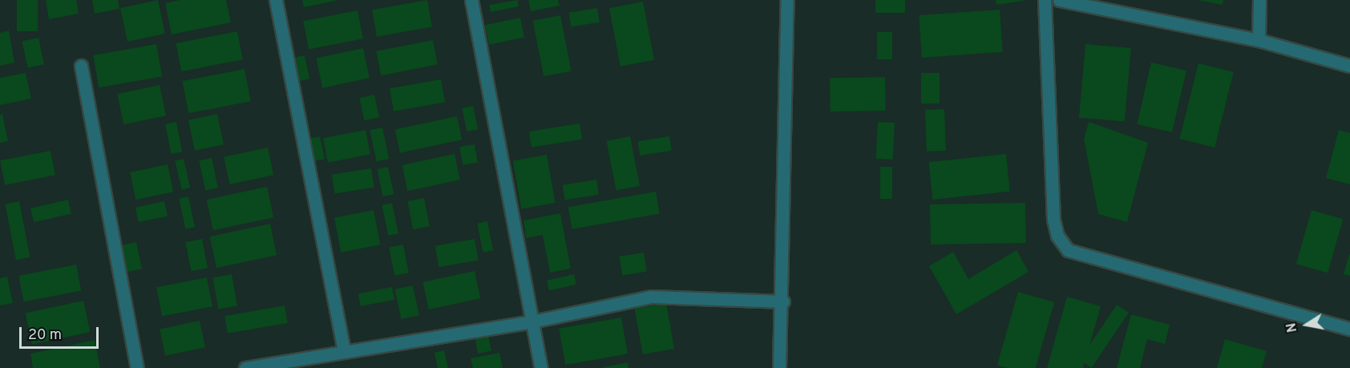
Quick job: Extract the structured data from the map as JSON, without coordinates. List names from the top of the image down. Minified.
{"scale_bar":"20 m","north":"left"}
